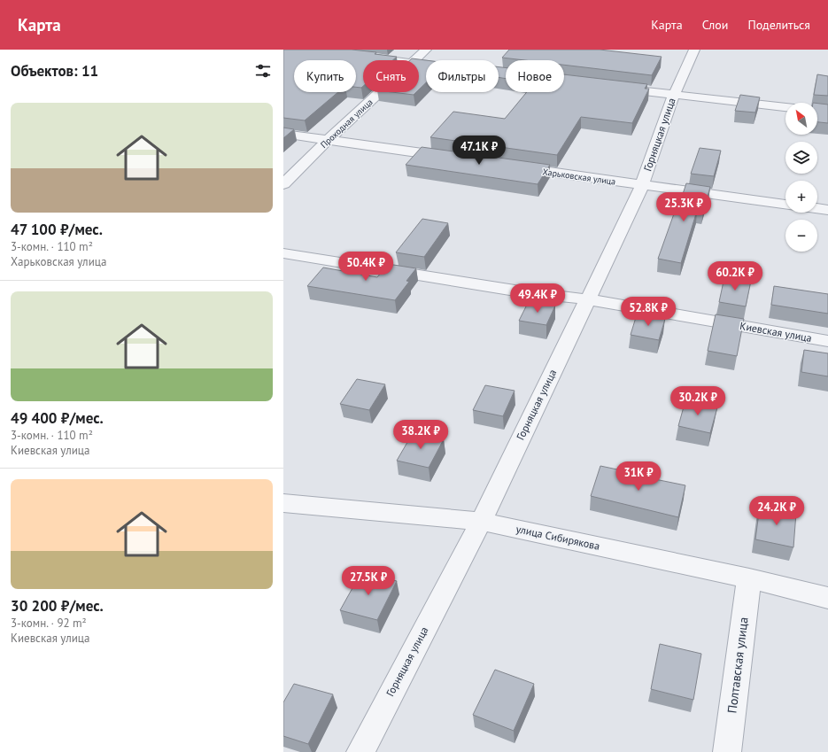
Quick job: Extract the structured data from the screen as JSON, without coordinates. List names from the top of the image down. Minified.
{"streets":{"street":["Проходная улица","Горняцкая улица","Харьковская улица","Киевская улица","улица Сибирякова","Полтавская улица"]},"crossings":[["Горняцкая улица","Харьковская улица"],["Горняцкая улица","Киевская улица"],["Горняцкая улица","улица Сибирякова"],["улица Сибирякова","Полтавская улица"]],"north":"top left","page":{"header":"Карта","nav":["Карта","Слои","Поделиться"],"heading":"Объектов: 11","chip":["Купить","Снять","Фильтры","Новое"],"list":[{"name":"47 100 ₽/мес.","note":"3-комн. · 110 m² · Харьковская улица"},{"name":"49 400 ₽/мес.","note":"3-комн. · 110 m² · Киевская улица"},{"name":"30 200 ₽/мес.","note":"3-комн. · 92 m² · Киевская улица"}],"map_buttons":["+","−"],"price":["47.1K ₽","25.3K ₽","50.4K ₽","60.2K ₽","49.4K ₽","52.8K ₽","30.2K ₽","38.2K ₽","31K ₽","24.2K ₽","27.5K ₽"]}}
